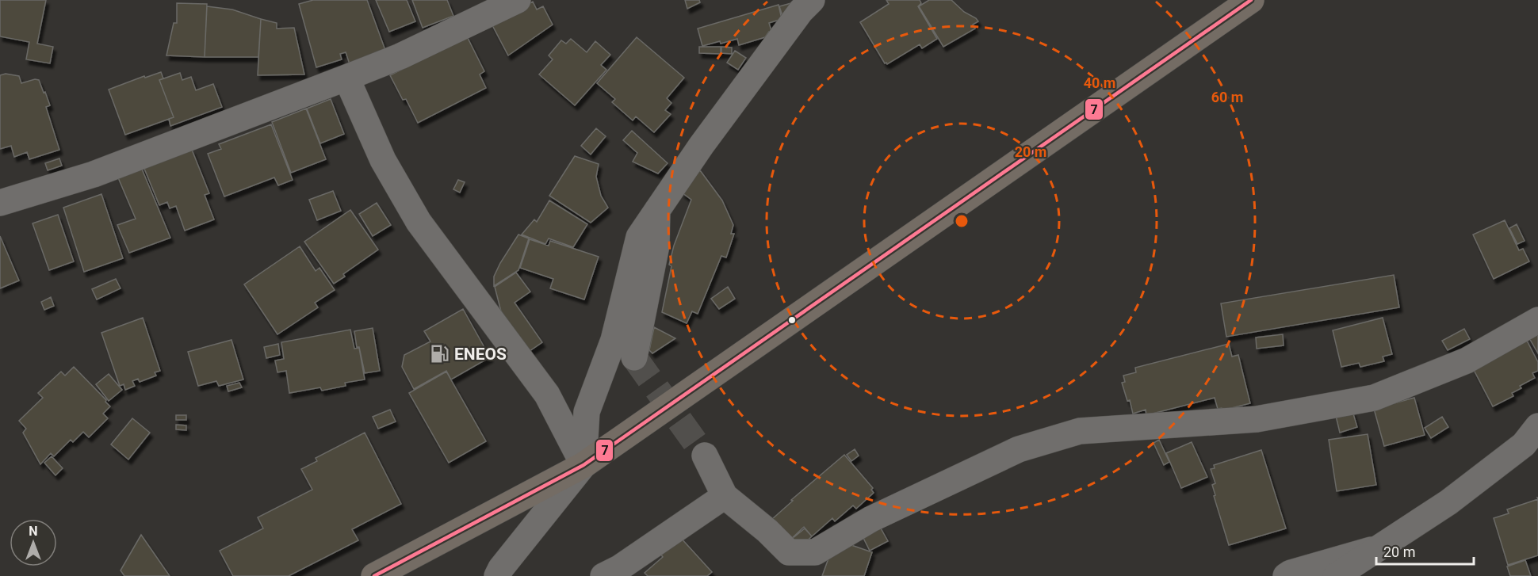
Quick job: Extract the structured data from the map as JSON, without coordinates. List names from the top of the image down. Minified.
{"places":{"fuel station":["ENEOS"]},"lines":["transit line 7"],"scale_bar":"20 m","north":"top","rings":["40 m","60 m","20 m"]}
